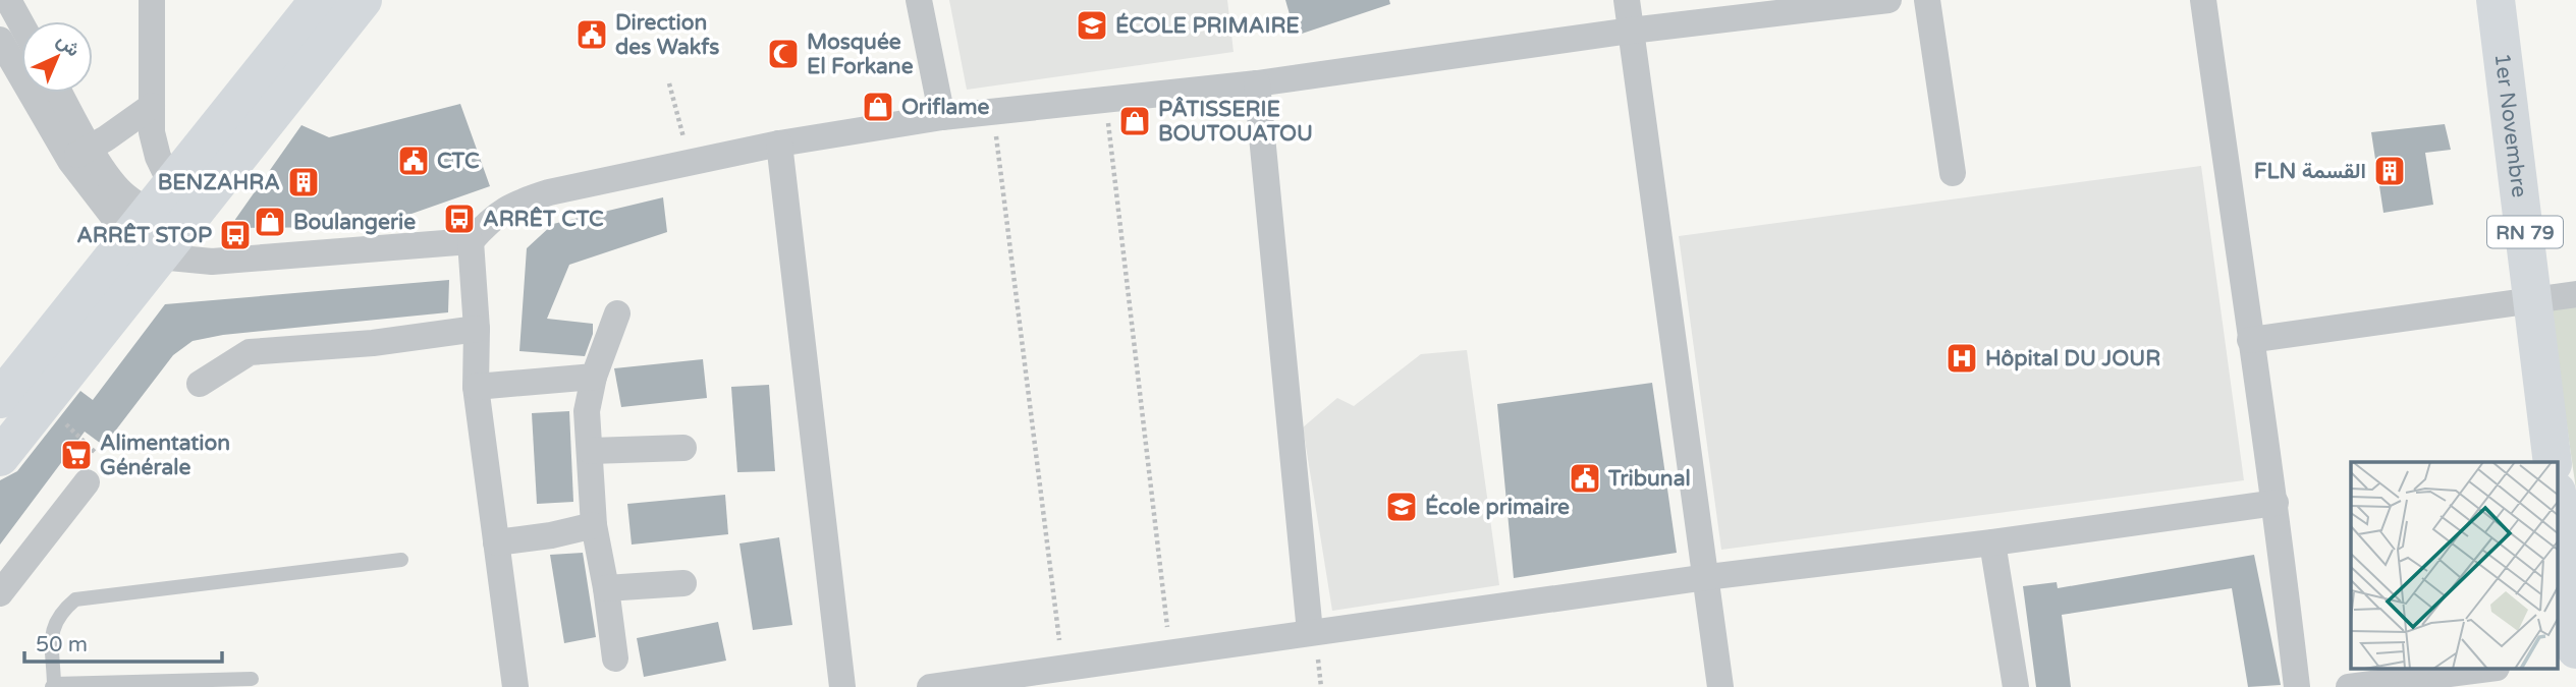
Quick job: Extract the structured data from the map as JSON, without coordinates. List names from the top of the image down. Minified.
{"streets":{"main road":["1er Novembre","RN 79"]},"places":{"school or university":["ÉCOLE PRIMAIRE","École primaire"],"public building":["Direction des Wakfs","CTC","Tribunal"],"mosque":["Mosquée El Forkane"],"shop":["Oriflame","PÂTISSERIE BOUTOUATOU","Boulangerie"],"building":["FLN القسمة","BENZAHRA"],"bus stop":["ARRÊT CTC","ARRÊT STOP"],"hospital":["Hôpital DU JOUR"],"supermarket":["Alimentation Générale"]},"scale_bar":"50 m","north":"top right"}
